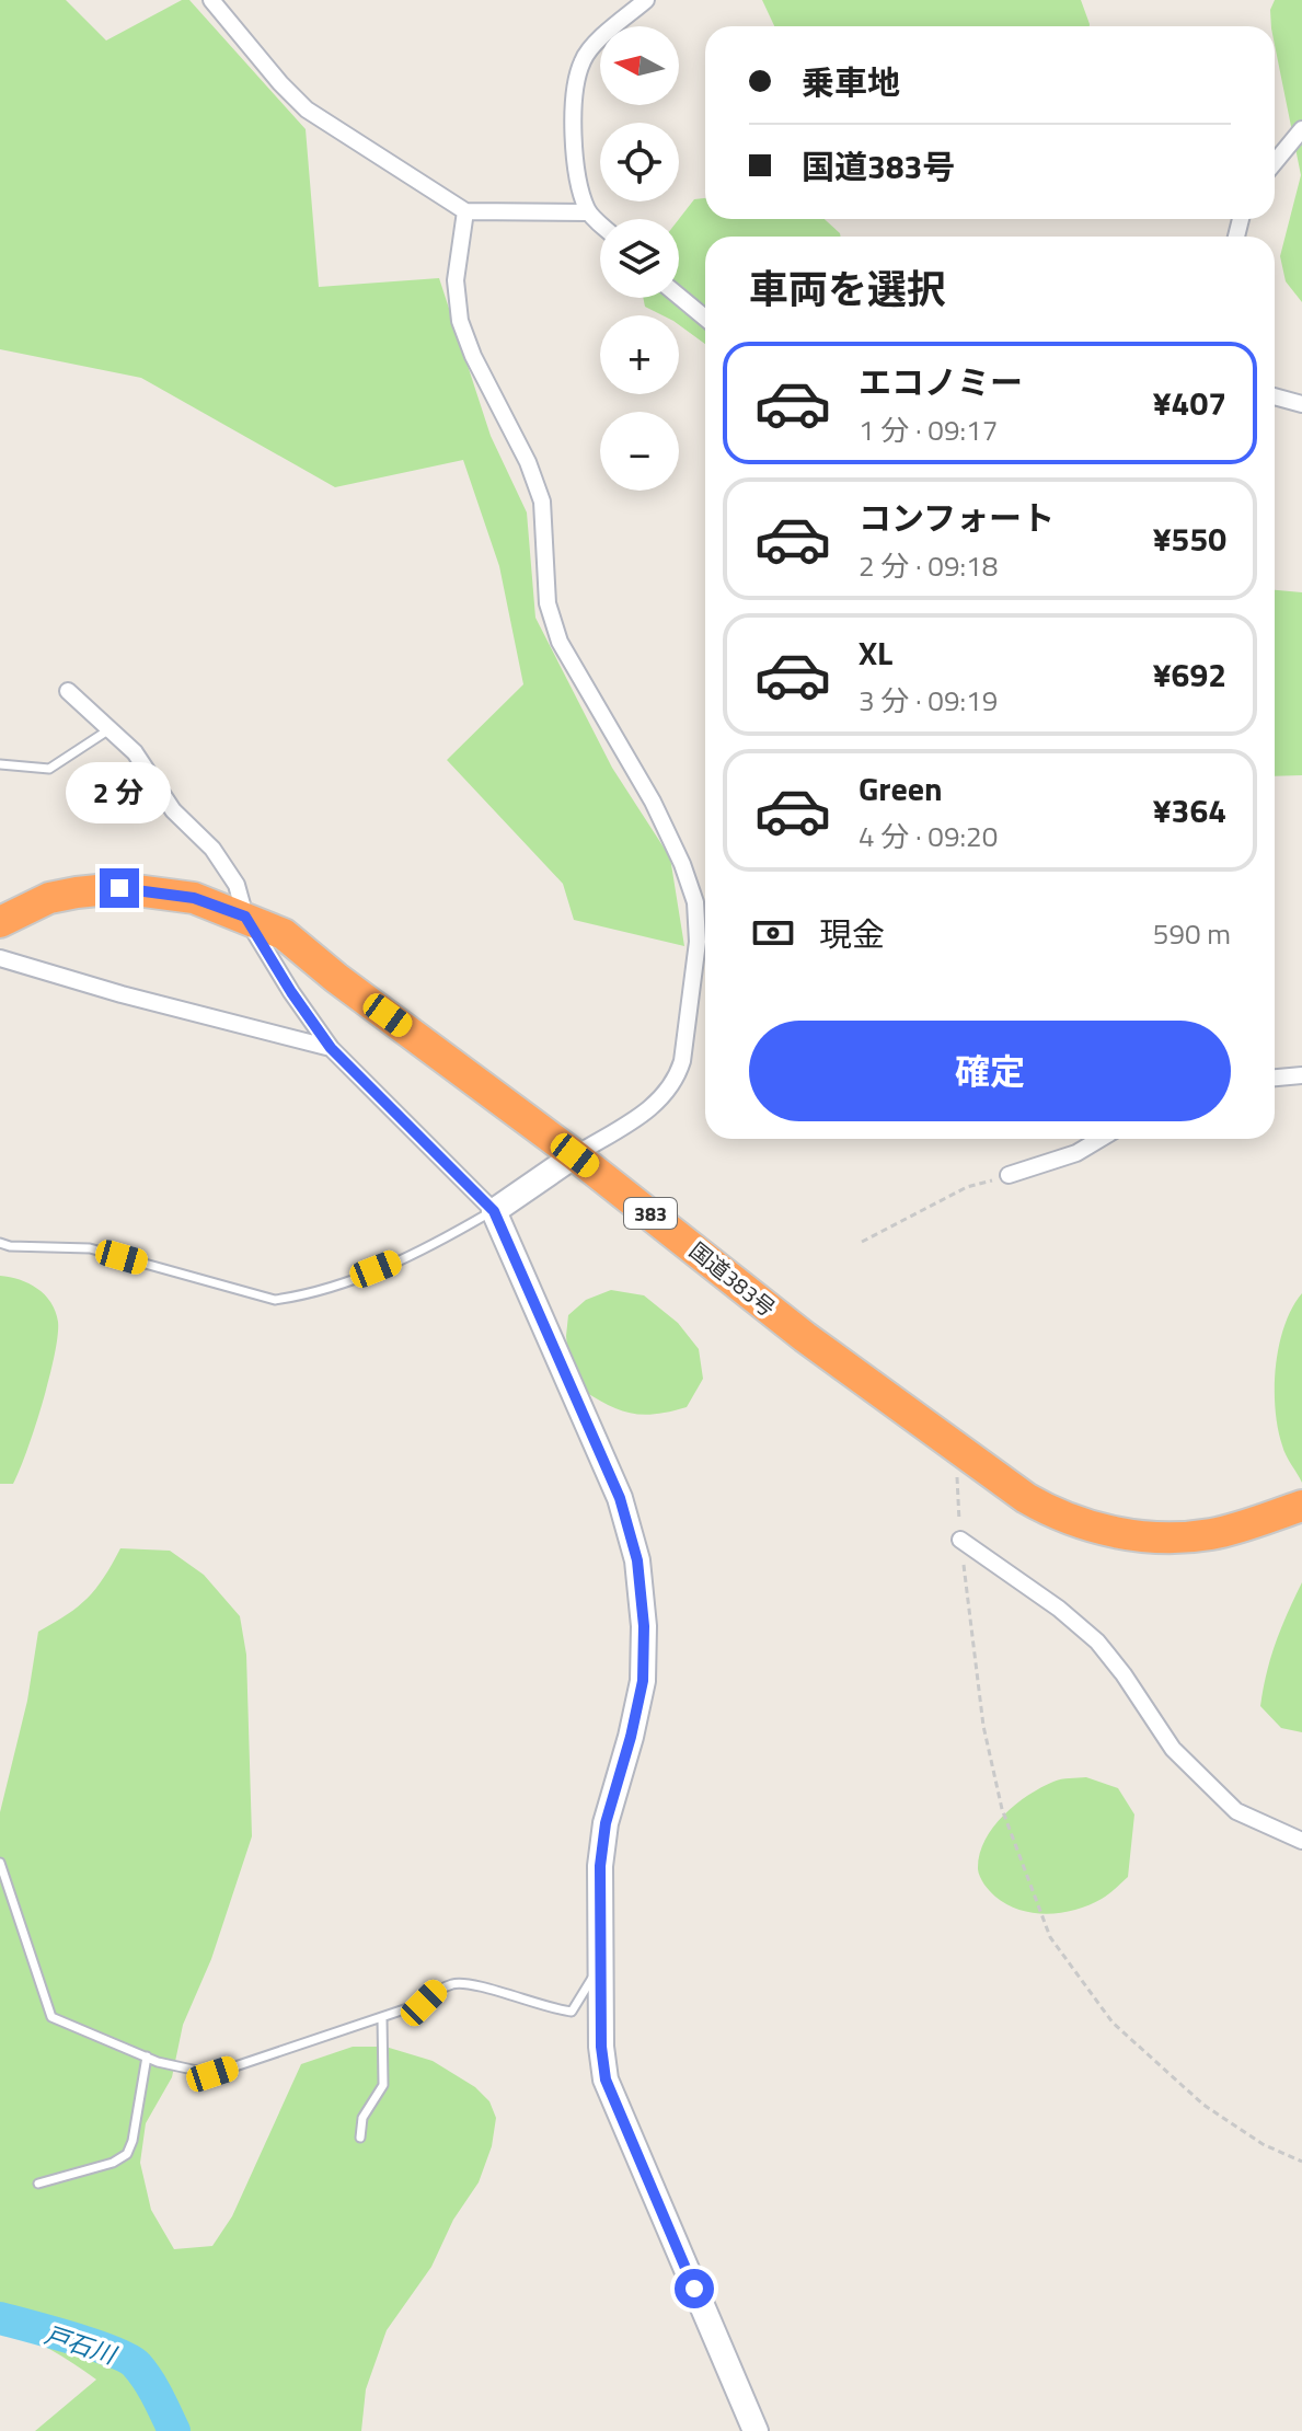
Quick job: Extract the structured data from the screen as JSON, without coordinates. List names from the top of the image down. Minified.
{"streets":{"highway":["383","国道383号"]},"water":["戸石川"],"north":"left","page":{"map_buttons":["+","−"],"banner":["乗車地","国道383号"],"heading":"車両を選択","list":[{"name":"エコノミー","note":"1 分 · 09:17","value":"¥407"},{"name":"コンフォート","note":"2 分 · 09:18","value":"¥550"},{"name":"XL","note":"3 分 · 09:19","value":"¥692"},{"name":"Green","note":"4 分 · 09:20","value":"¥364"}],"bubble":"2 分","pay":["現金","590 m"],"buttons":"確定"}}
